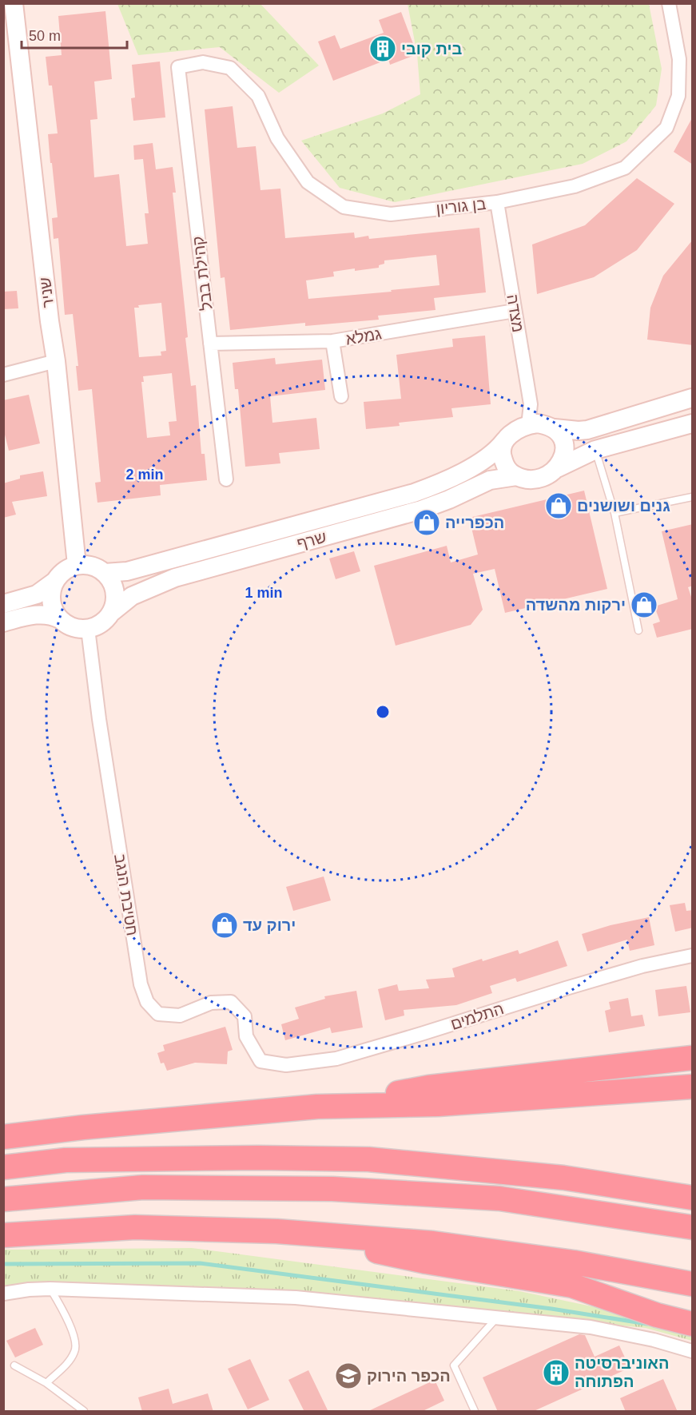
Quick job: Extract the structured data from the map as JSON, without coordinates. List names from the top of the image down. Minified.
{"streets":{"street":["בן גוריון","קהילת בבל","שניר","מצדה","גמלא","שרף","חטיבת הנגב","התלמים"]},"crossings":[["בן גוריון","קהילת בבל"],["בן גוריון","מצדה"],["קהילת בבל","גמלא"],["שניר","שרף"],["שניר","חטיבת הנגב"],["מצדה","גמלא"],["מצדה","שרף"],["שרף","חטיבת הנגב"],["חטיבת הנגב","התלמים"]],"places":{"building":["בית קובי","האוניברסיטה הפתוחה"],"shop":["גנים ושושנים","הכפרייה","ירקות מהשדה","ירוק עד"],"school or university":["הכפר הירוק"]},"scale_bar":"50 m","rings":["2 min","1 min"]}
